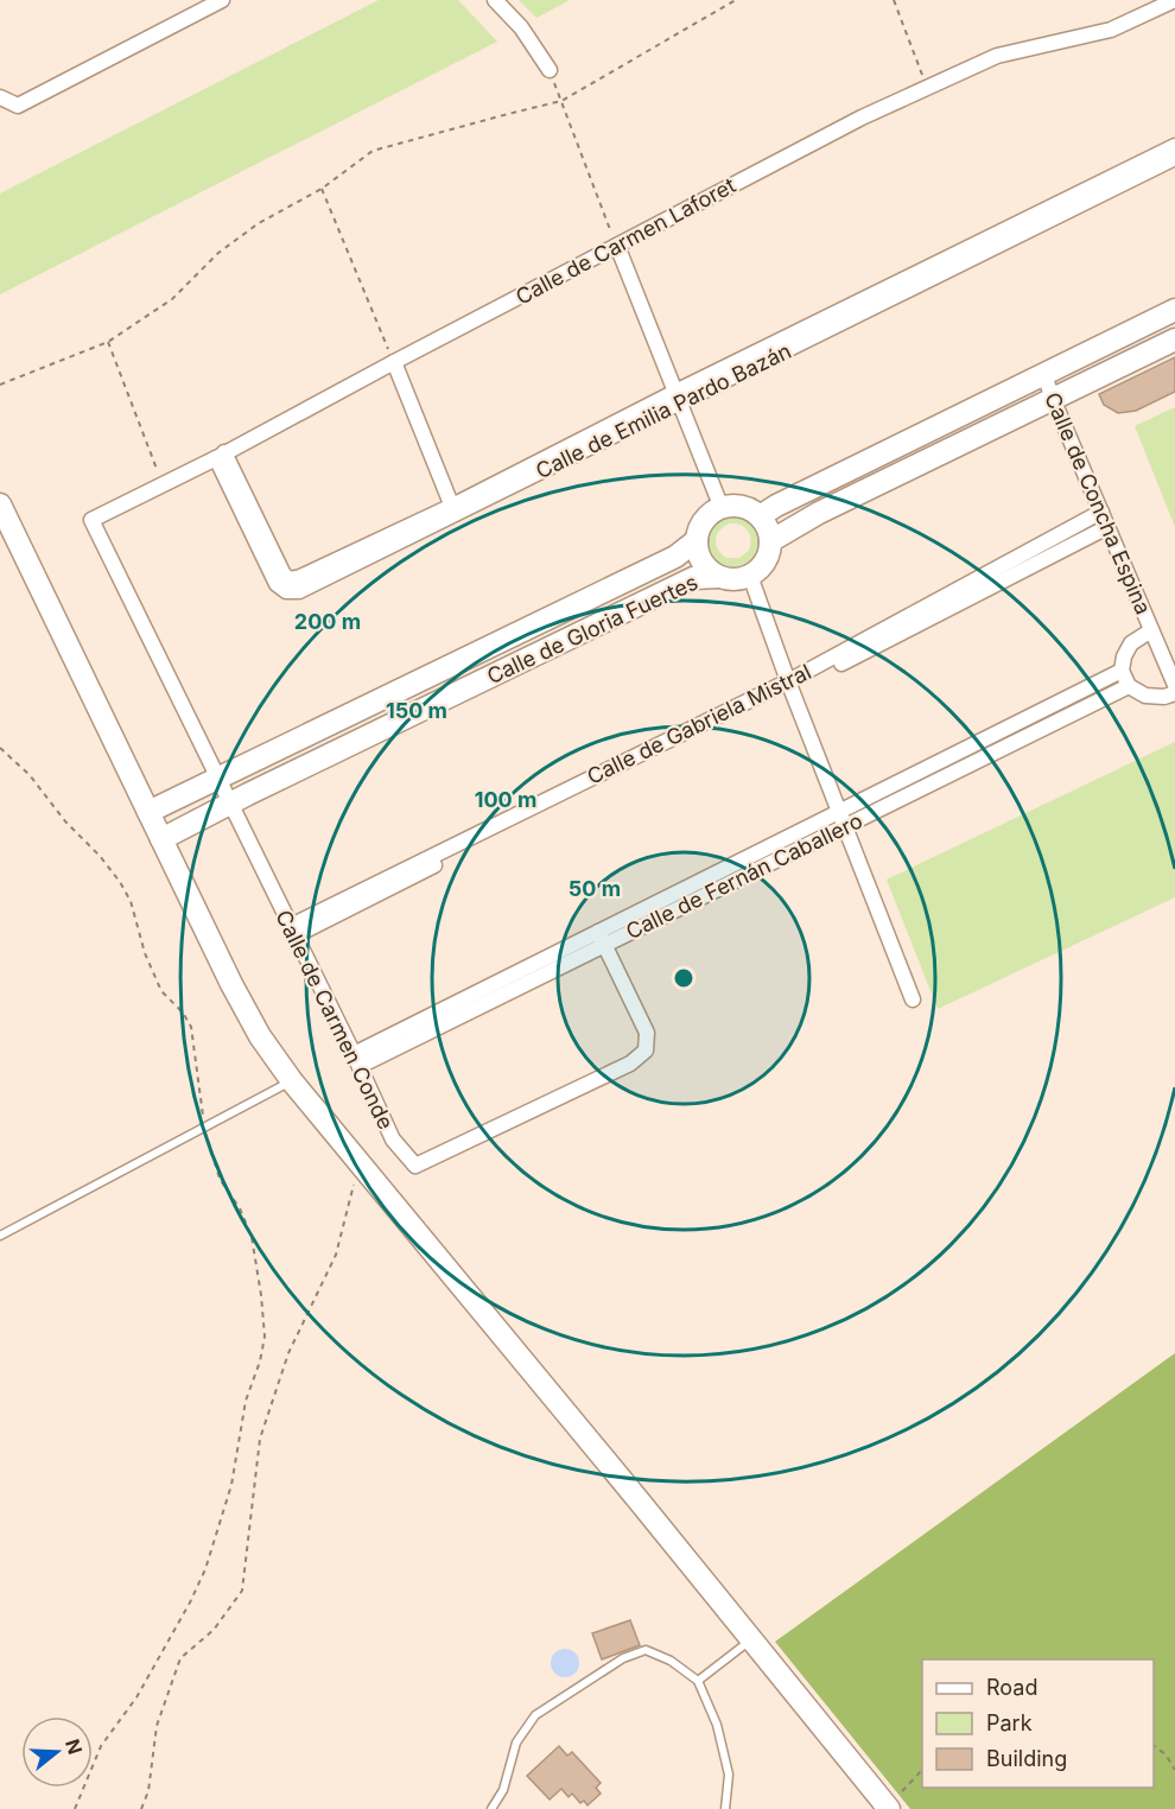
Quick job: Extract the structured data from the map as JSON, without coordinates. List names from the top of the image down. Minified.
{"streets":{"street":["Calle de Carmen Laforet","Calle de Emilia Pardo Bazán","Calle de Concha Espina","Calle de Gloria Fuertes","Calle de Gabriela Mistral","Calle de Fernán Caballero","Calle de Carmen Conde"]},"crossings":[["Calle de Carmen Laforet","Calle de Emilia Pardo Bazán"],["Calle de Carmen Laforet","Calle de Carmen Conde"],["Calle de Concha Espina","Calle de Gabriela Mistral"],["Calle de Gloria Fuertes","Calle de Carmen Conde"],["Calle de Gabriela Mistral","Calle de Carmen Conde"],["Calle de Fernán Caballero","Calle de Carmen Conde"]],"legend":["Road","Park","Building"],"north":"right","rings":["200 m","150 m","100 m","50 m"]}
